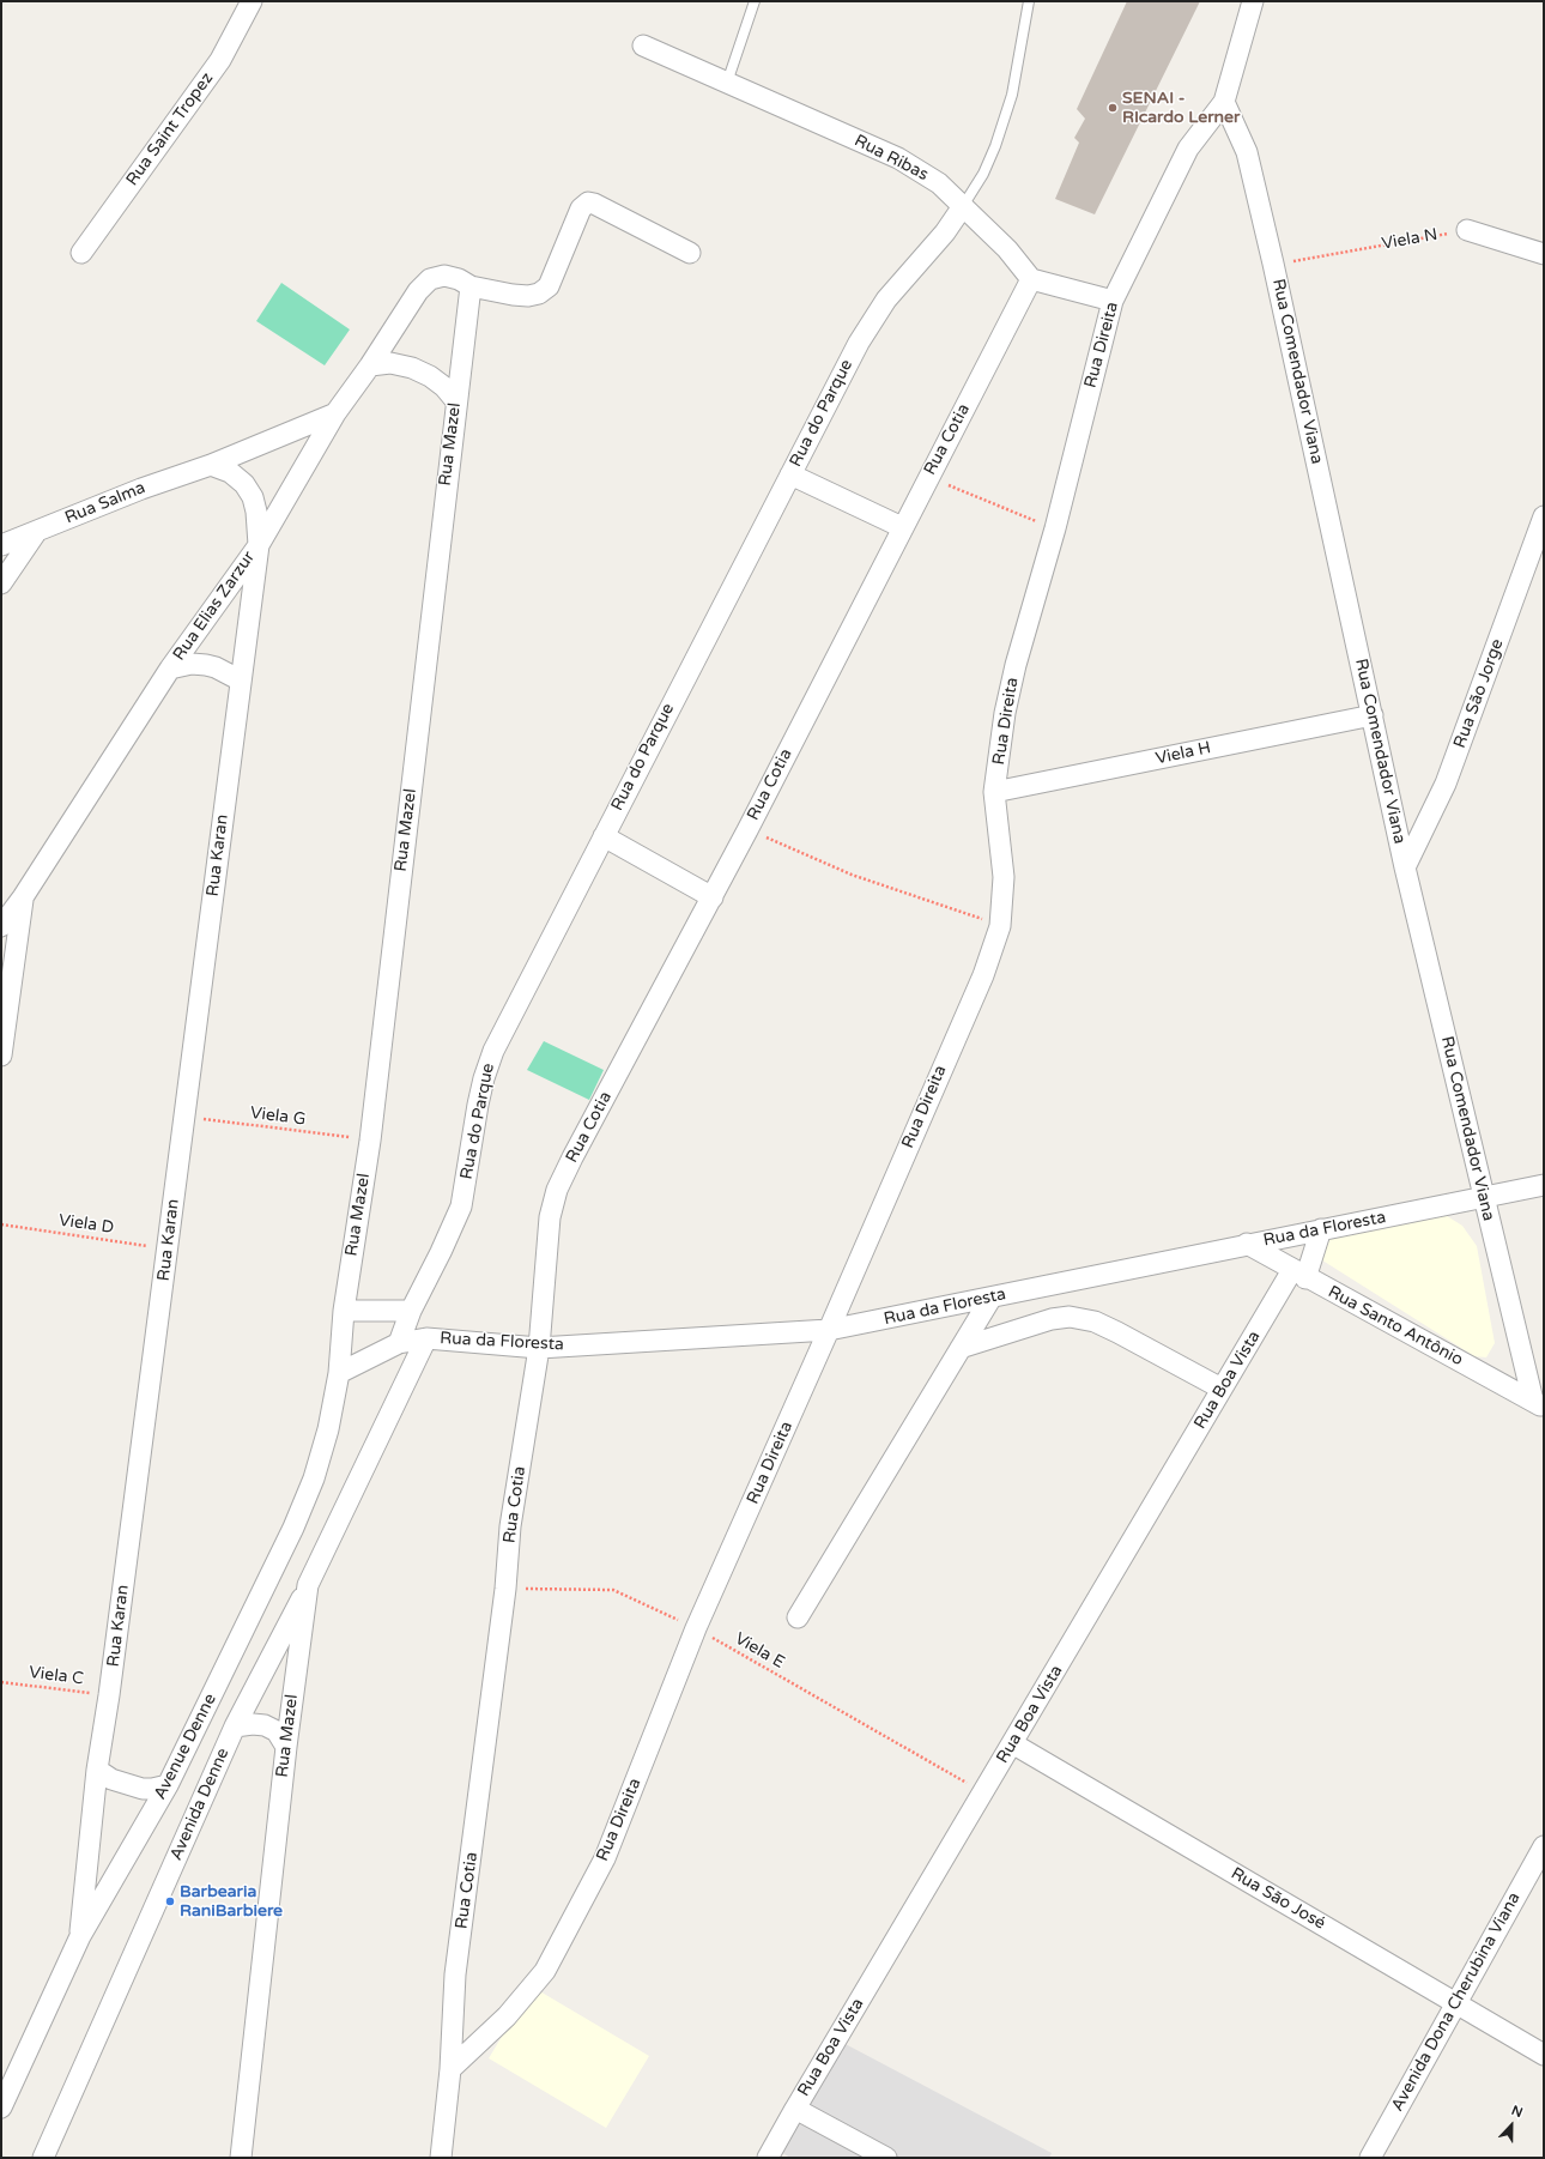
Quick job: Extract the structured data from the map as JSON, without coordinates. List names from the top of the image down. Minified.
{"streets":{"street":["Rua Saint Tropez","Rua Ribas","Rua Direita","Rua Comendador Viana","Rua do Parque","Rua Cotia","Rua Mazel","Rua Salma","Rua Elias Zarzur","Rua São Jorge","Viela H","Rua Karan","Rua da Floresta","Rua Santo Antônio","Rua Boa Vista","Avenue Denne","Avenida Denne","Rua São José","Avenida Dona Cherubina Viana"],"path":["Viela N","Viela G","Viela D","Viela E","Viela C"]},"crossings":[["Rua Ribas","Rua do Parque"],["Rua Ribas","Rua Cotia"],["Viela N","Rua Comendador Viana"],["Rua Direita","Rua Comendador Viana"],["Rua Direita","Rua Cotia"],["Rua Direita","Viela H"],["Rua Direita","Rua da Floresta"],["Rua Direita","Viela E"],["Rua Comendador Viana","Rua São Jorge"],["Rua Comendador Viana","Viela H"],["Rua Comendador Viana","Rua da Floresta"],["Rua Comendador Viana","Rua Santo Antônio"],["Rua do Parque","Rua da Floresta"],["Rua Cotia","Rua da Floresta"],["Rua Cotia","Viela E"],["Rua Mazel","Rua Elias Zarzur"],["Rua Mazel","Viela G"],["Rua Mazel","Rua da Floresta"],["Rua Mazel","Avenue Denne"],["Rua Mazel","Avenida Denne"],["Rua Salma","Rua Elias Zarzur"],["Rua Elias Zarzur","Rua Karan"],["Rua Karan","Viela G"],["Rua Karan","Viela D"],["Rua Karan","Viela C"],["Rua Karan","Avenue Denne"],["Rua da Floresta","Rua Santo Antônio"],["Rua da Floresta","Rua Boa Vista"],["Rua da Floresta","Avenue Denne"],["Rua Santo Antônio","Rua Boa Vista"],["Rua Boa Vista","Viela E"],["Rua Boa Vista","Rua São José"],["Rua São José","Avenida Dona Cherubina Viana"]],"places":["SENAI - RIcardo Lerner","Barbearia RaniBarbiere"],"north":"top"}
